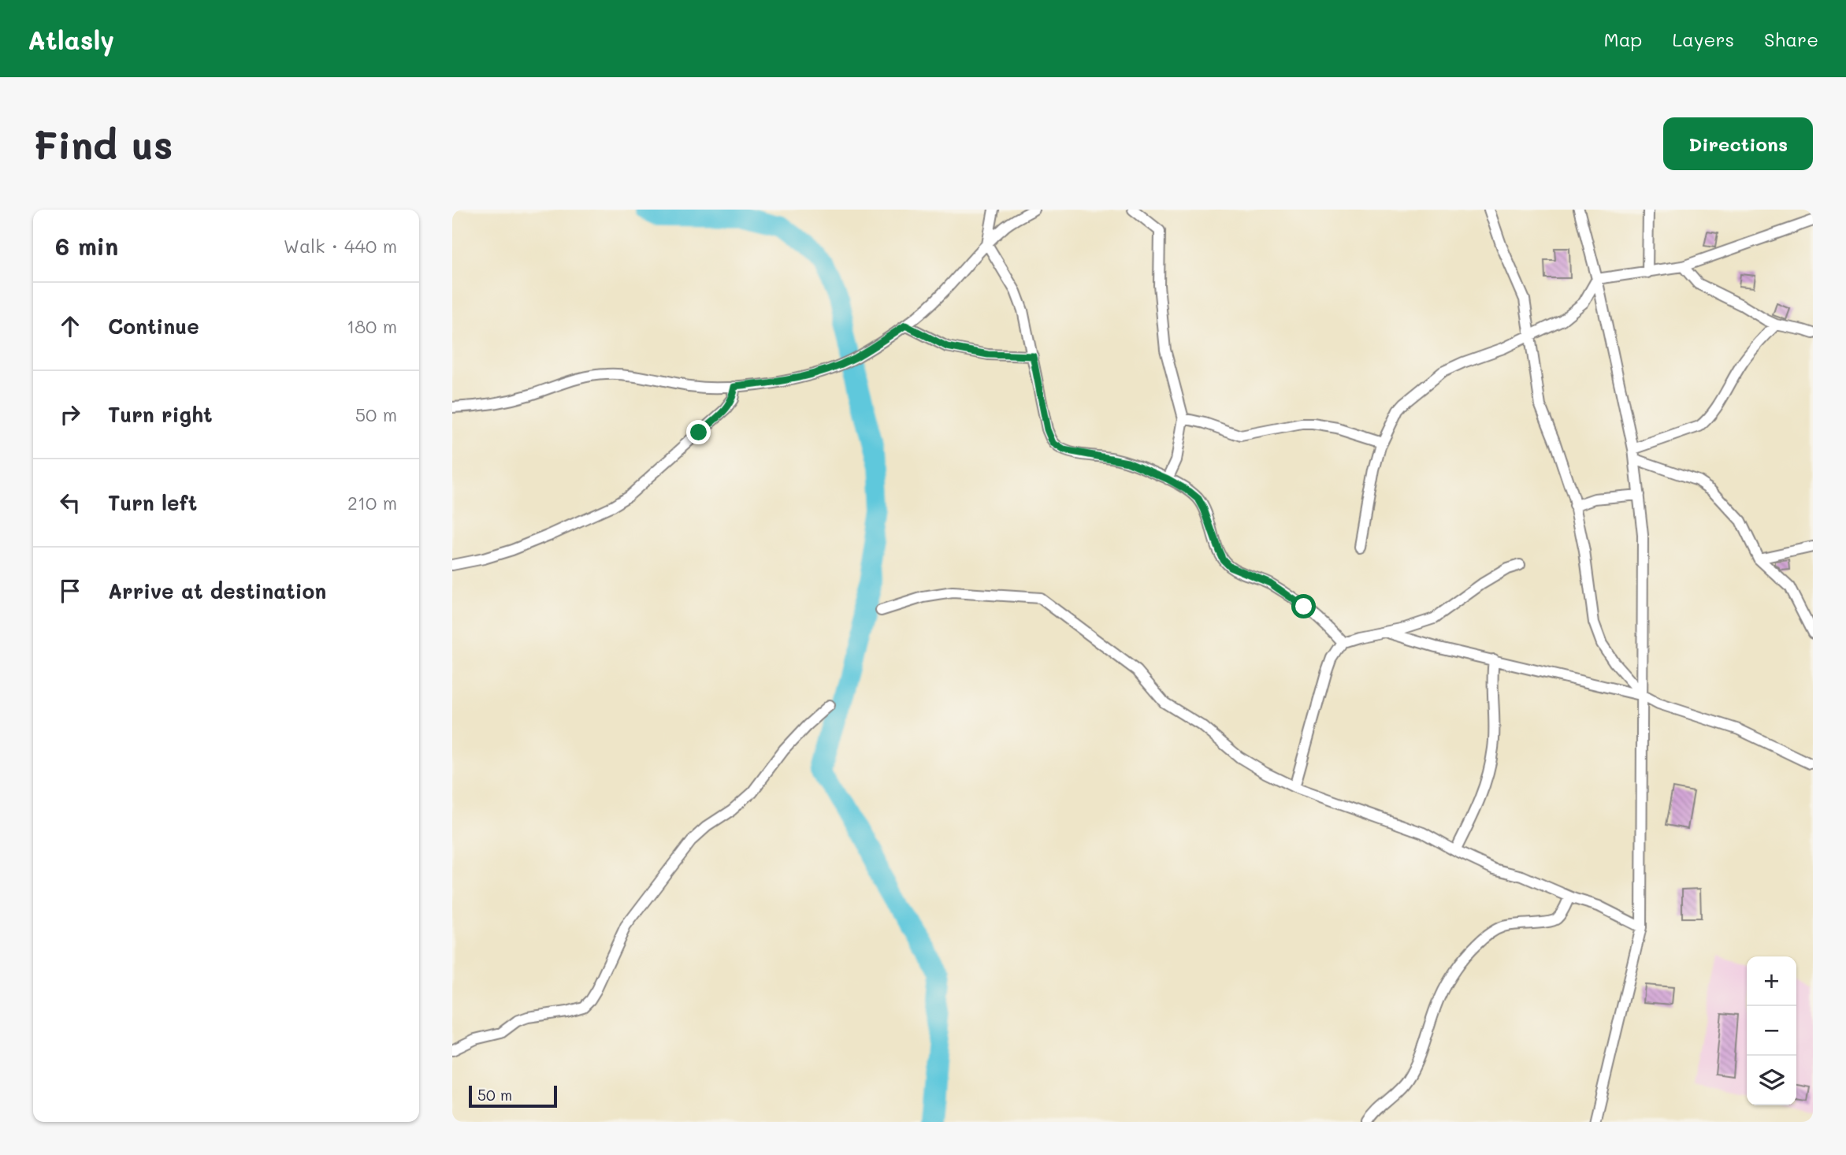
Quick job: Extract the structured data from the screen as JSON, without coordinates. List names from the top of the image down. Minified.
{"scale_bar":"50 m","page":{"header":"Atlasly","nav":["Map","Layers","Share"],"buttons":"Directions","title":"Find us","heading":["6 min","Walk · 440 m"],"list":[["Continue","180 m"],["Turn right","50 m"],["Turn left","210 m"],"Arrive at destination"],"map_buttons":["+","−"],"scale":"50 m"}}
